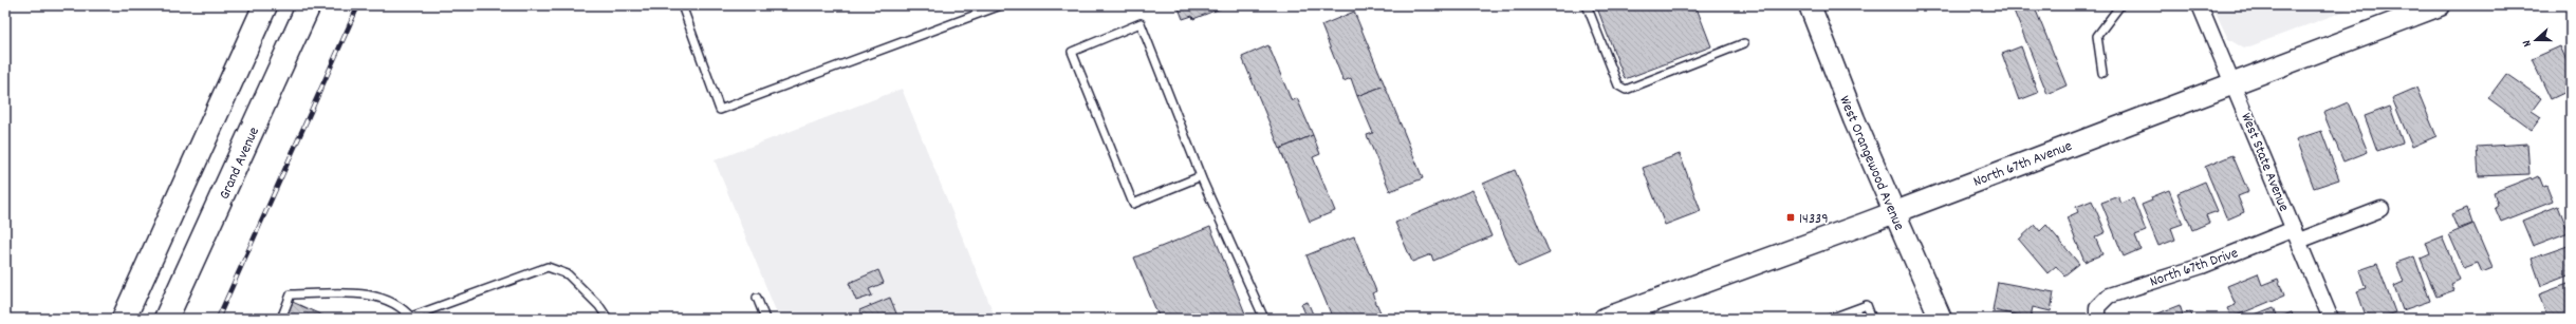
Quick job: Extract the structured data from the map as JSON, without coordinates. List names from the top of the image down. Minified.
{"streets":{"highway":["Grand Avenue"],"main road":["West Orangewood Avenue","North 67th Avenue"],"street":["West State Avenue","North 67th Drive"]},"crossings":[["West State Avenue","North 67th Avenue"],["West State Avenue","North 67th Drive"],["West Orangewood Avenue","North 67th Avenue"]],"places":{"transit":["14339"]},"north":"left"}
